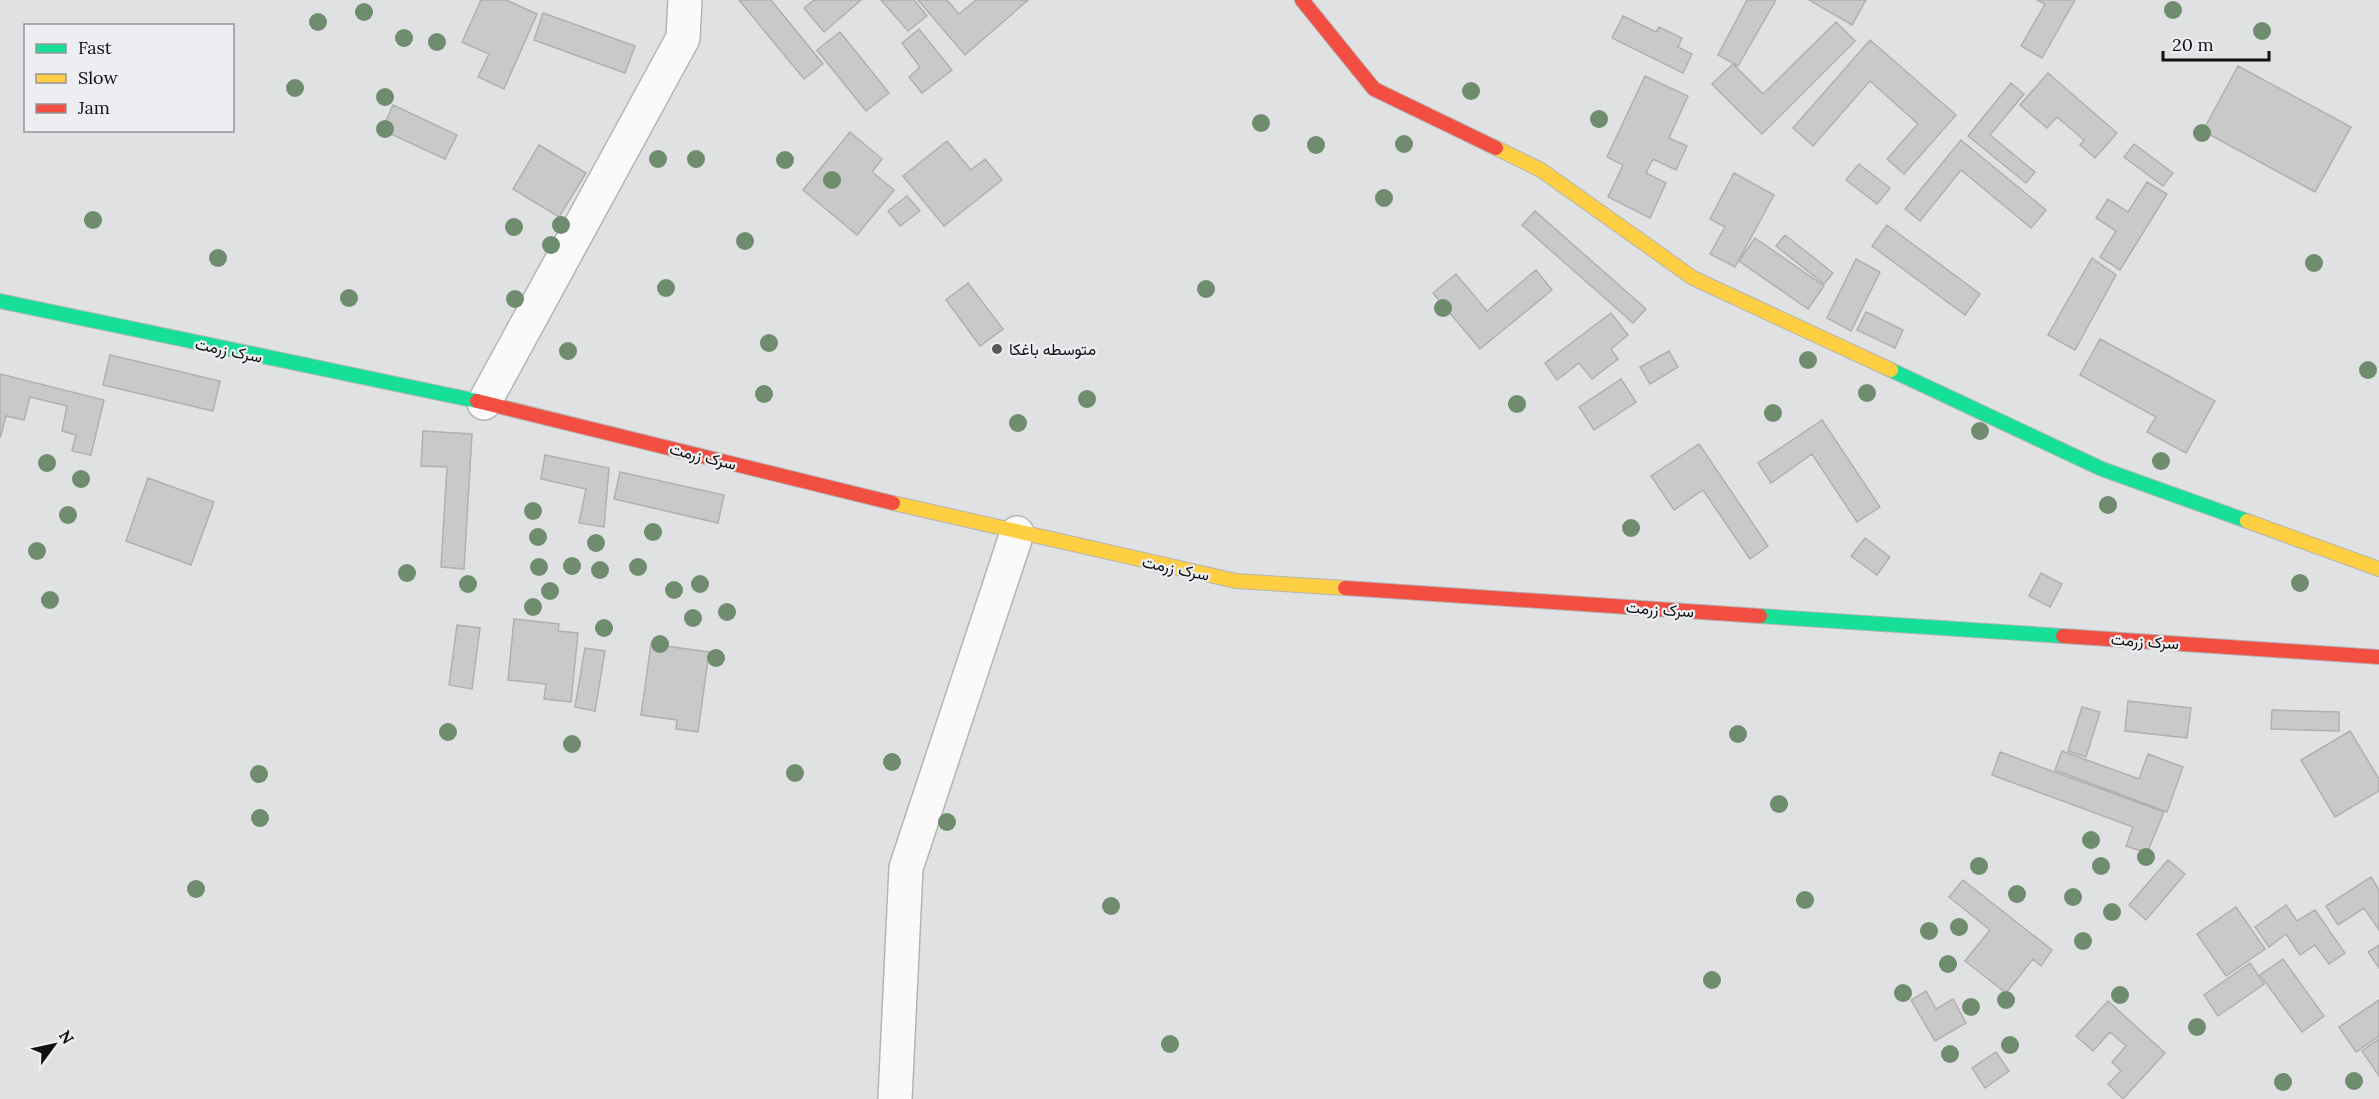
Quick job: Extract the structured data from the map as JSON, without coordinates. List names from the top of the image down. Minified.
{"streets":{"main road":["سرک زرمت"]},"places":["متوسطه باغکا"],"legend":["Fast","Slow","Jam"],"scale_bar":"20 m","north":"top right"}
